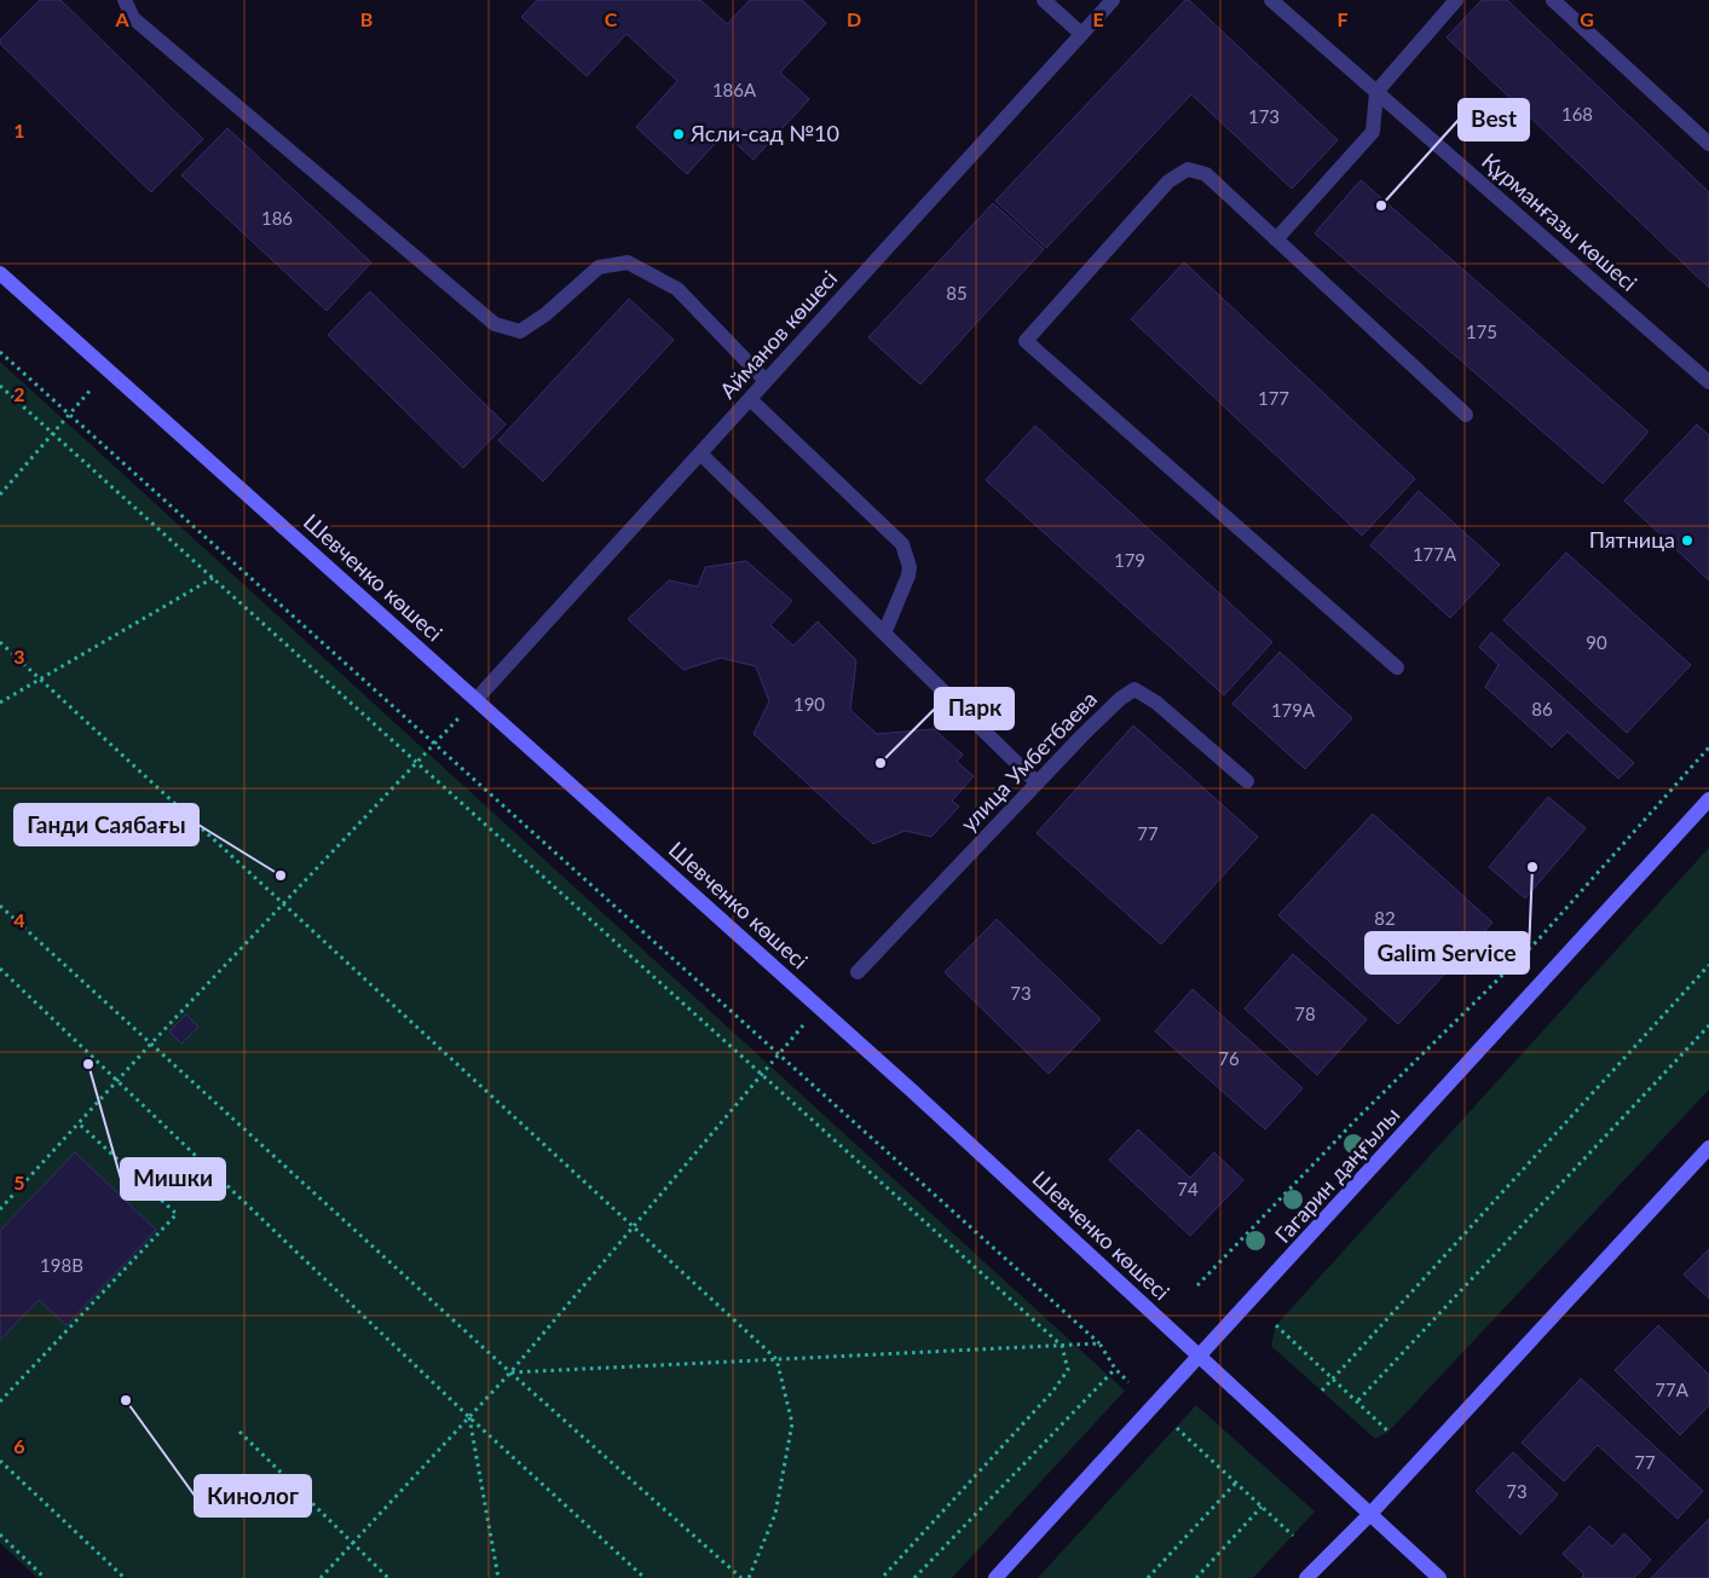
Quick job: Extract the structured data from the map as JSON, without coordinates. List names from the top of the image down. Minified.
{"streets":{"street":["Құрманғазы көшесі","Айманов көшесі","Шевченко көшесі","улица Умбетбаева","Гагарин даңғылы"]},"crossings":[["Айманов көшесі","Шевченко көшесі"],["Шевченко көшесі","Гагарин даңғылы"]],"places":["Ясли-сад №10","Best","Пятница","Парк","Galim Service","Ганди Саябағы","Мишки","Кинолог"],"house_numbers":["186А","168","173","186","85","175","177","177А","179","90","190","86","179А","77","82","73","78","76","74","198В","77А","77","73"],"grid":{"columns":["A","B","C","D","E","F","G"],"rows":["1","2","3","4","5","6"]}}
